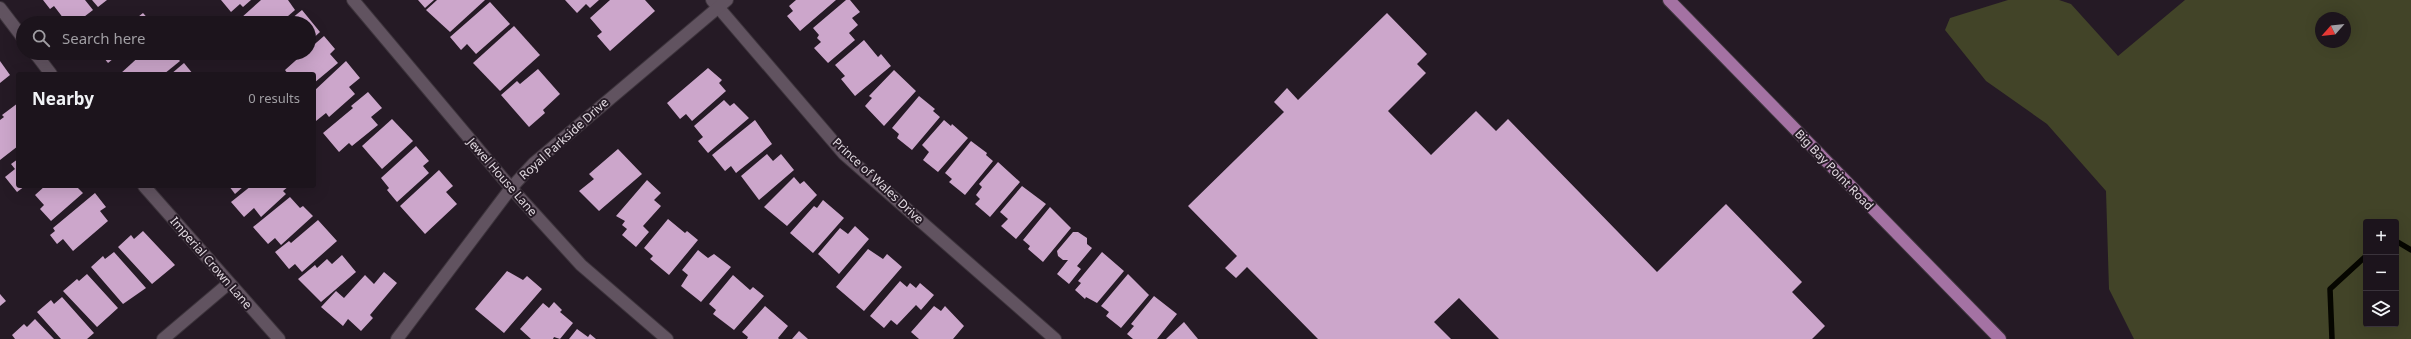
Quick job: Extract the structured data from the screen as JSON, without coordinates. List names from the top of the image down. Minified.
{"streets":{"main road":["Big Bay Point Road"],"street":["Royal Parkside Drive","Jewel House Lane","Prince of Wales Drive","Imperial Crown Lane"]},"crossings":[["Royal Parkside Drive","Jewel House Lane"],["Royal Parkside Drive","Prince of Wales Drive"]],"north":"bottom left","page":{"search":"Search here","heading":["Nearby","0 results"],"map_buttons":["+","−"]}}
